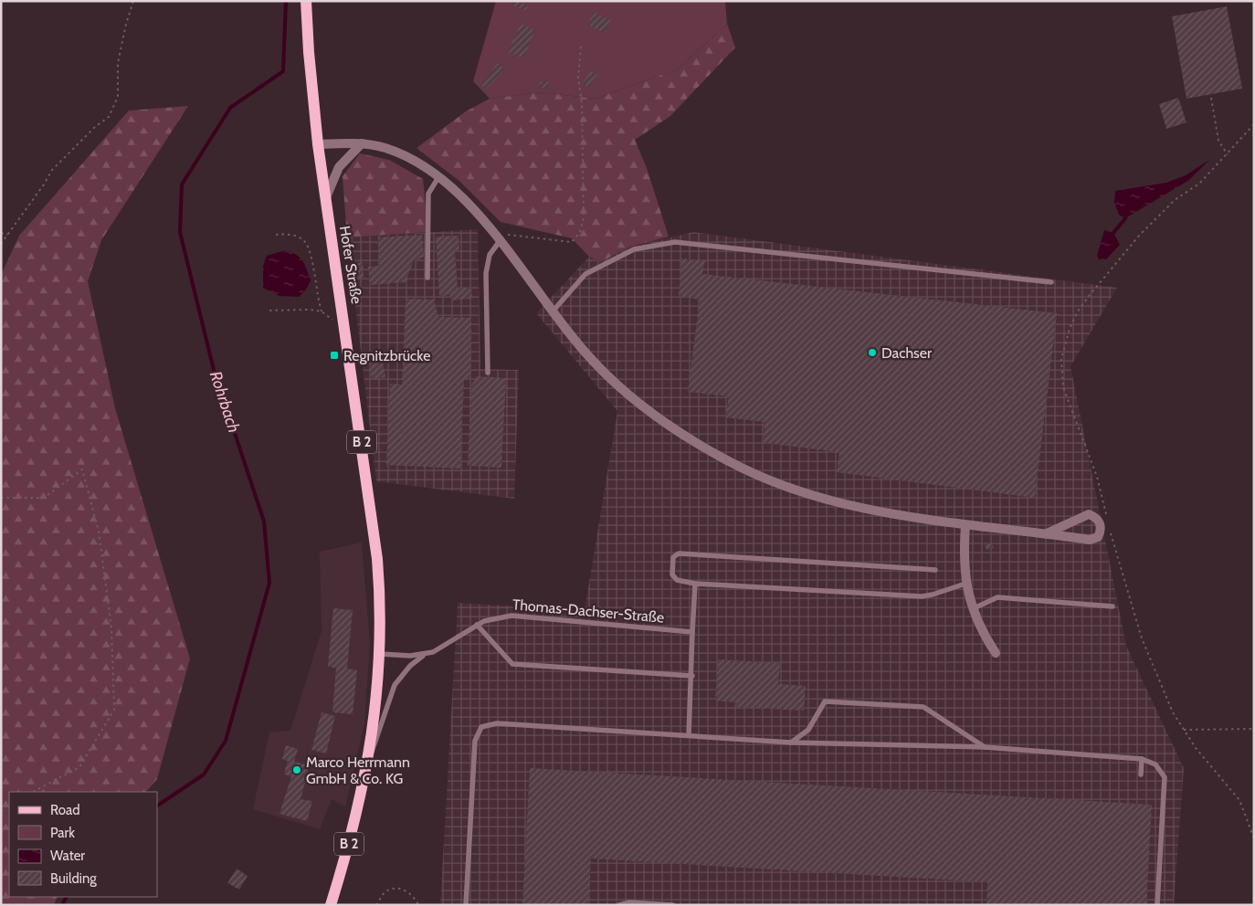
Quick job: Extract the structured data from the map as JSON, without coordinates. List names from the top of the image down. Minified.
{"streets":{"main road":["Hofer Straße","B 2"],"lane":["Thomas-Dachser-Straße"]},"crossings":[["Hofer Straße","B 2"]],"water":["Rohrbach"],"places":{"other":["Dachser","Marco Herrmann GmbH & Co. KG"],"transit":["Regnitzbrücke"]},"legend":["Road","Park","Water","Building"]}
